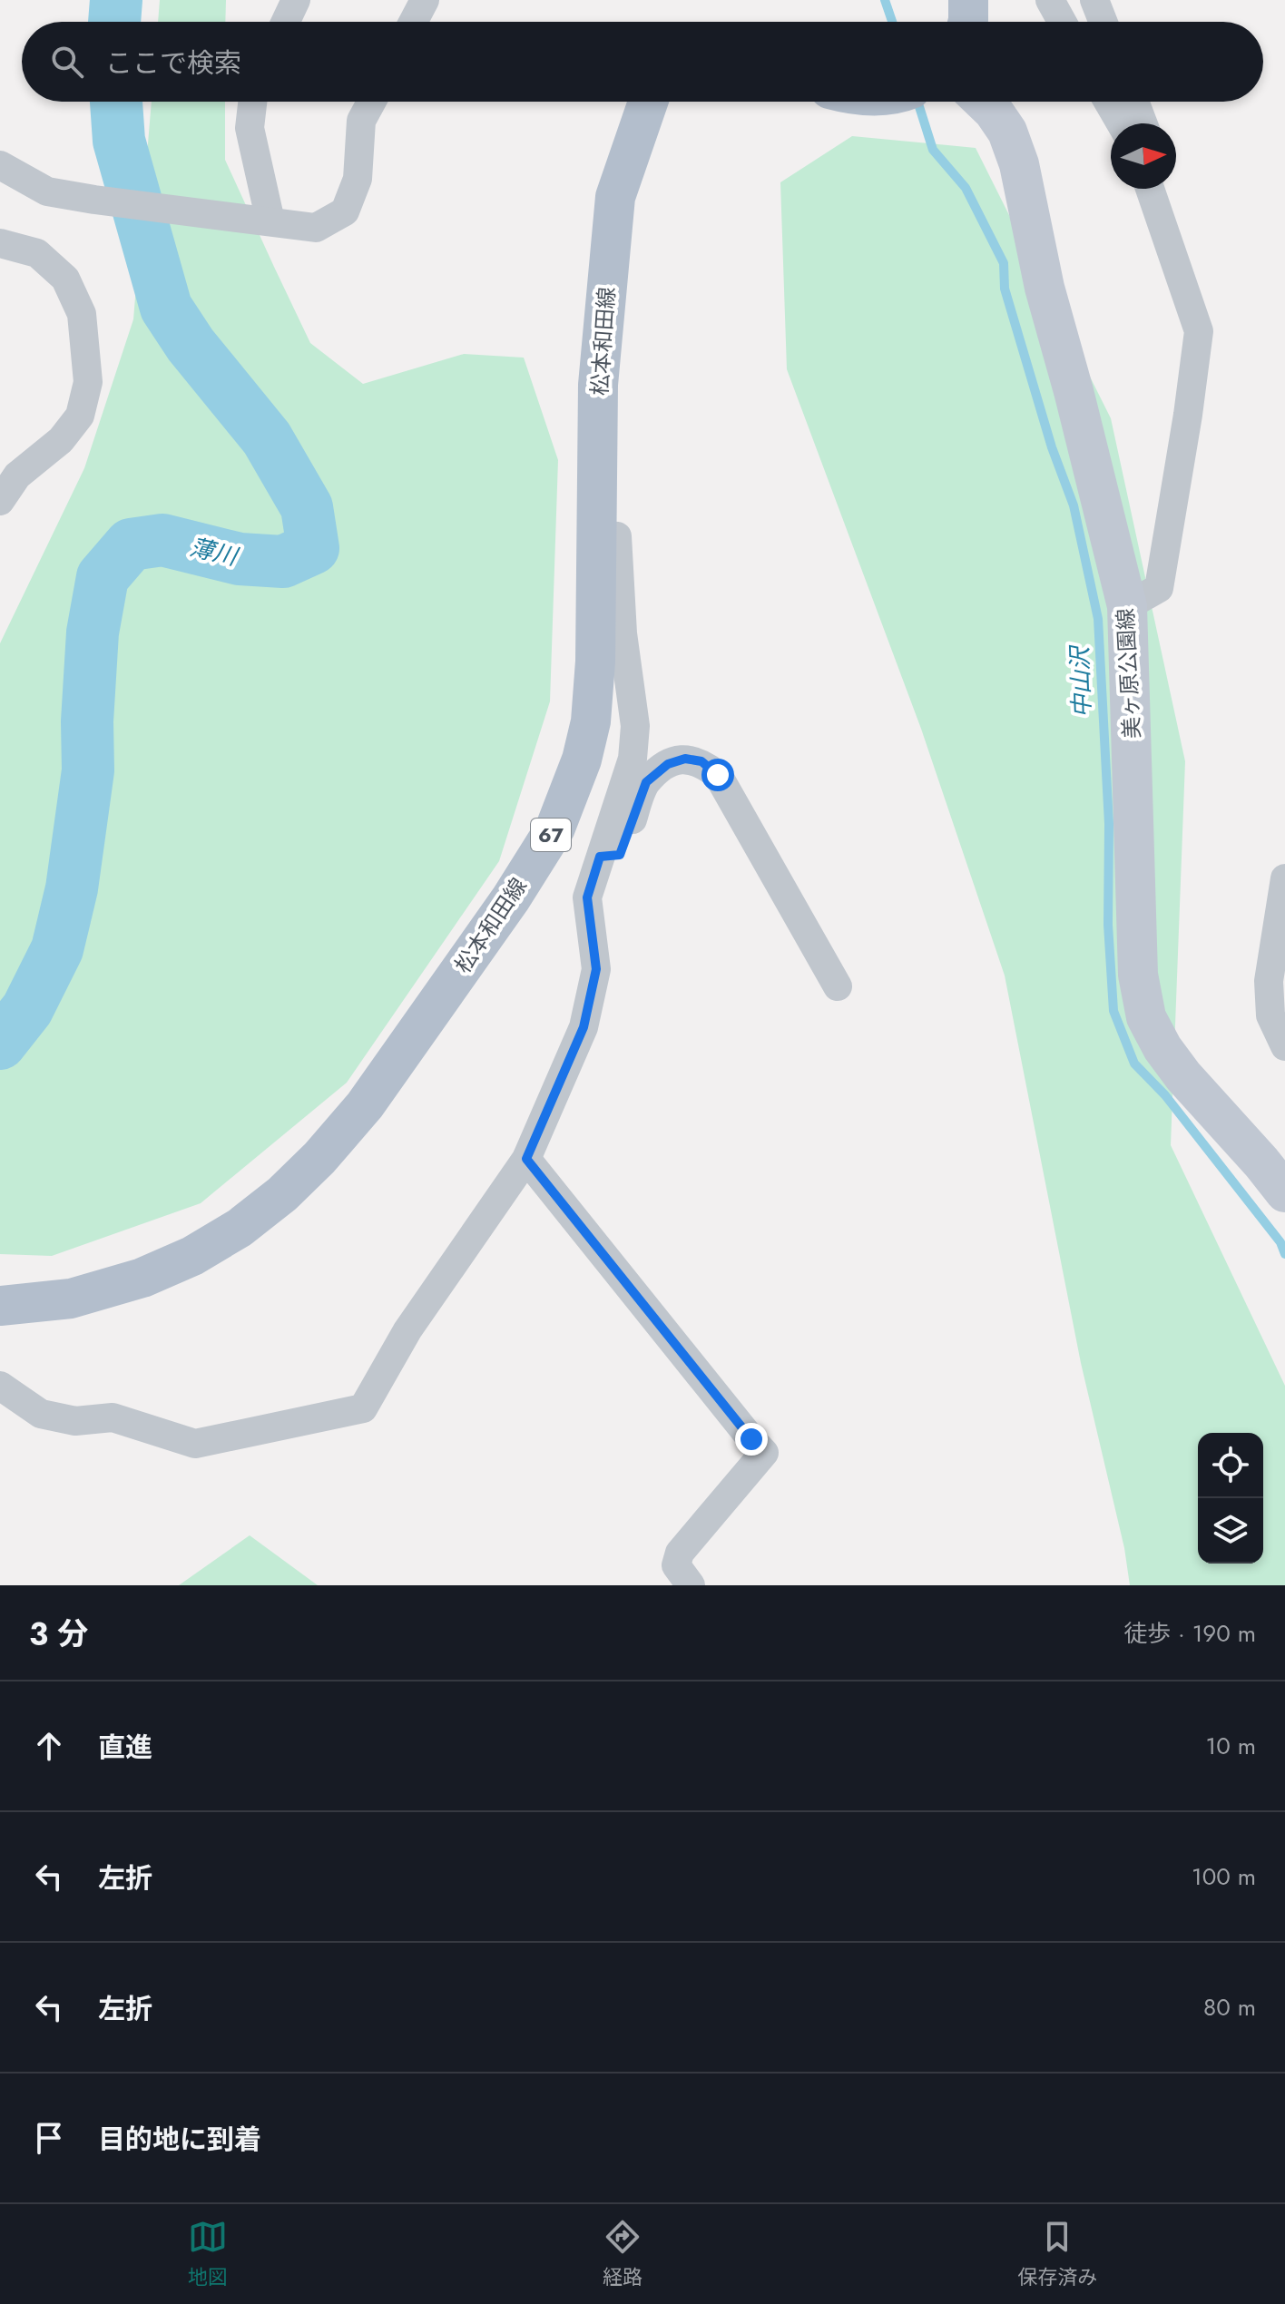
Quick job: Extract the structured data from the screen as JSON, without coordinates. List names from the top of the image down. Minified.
{"streets":{"main road":["松本和田線","美ヶ原公園線","67"]},"water":["薄川","中山沢"],"north":"right","page":{"search":"ここで検索","heading":["3 分","徒歩 · 190 m"],"list":[["直進","10 m"],["左折","100 m"],["左折","80 m"],"目的地に到着"],"nav":["地図","経路","保存済み"]}}
